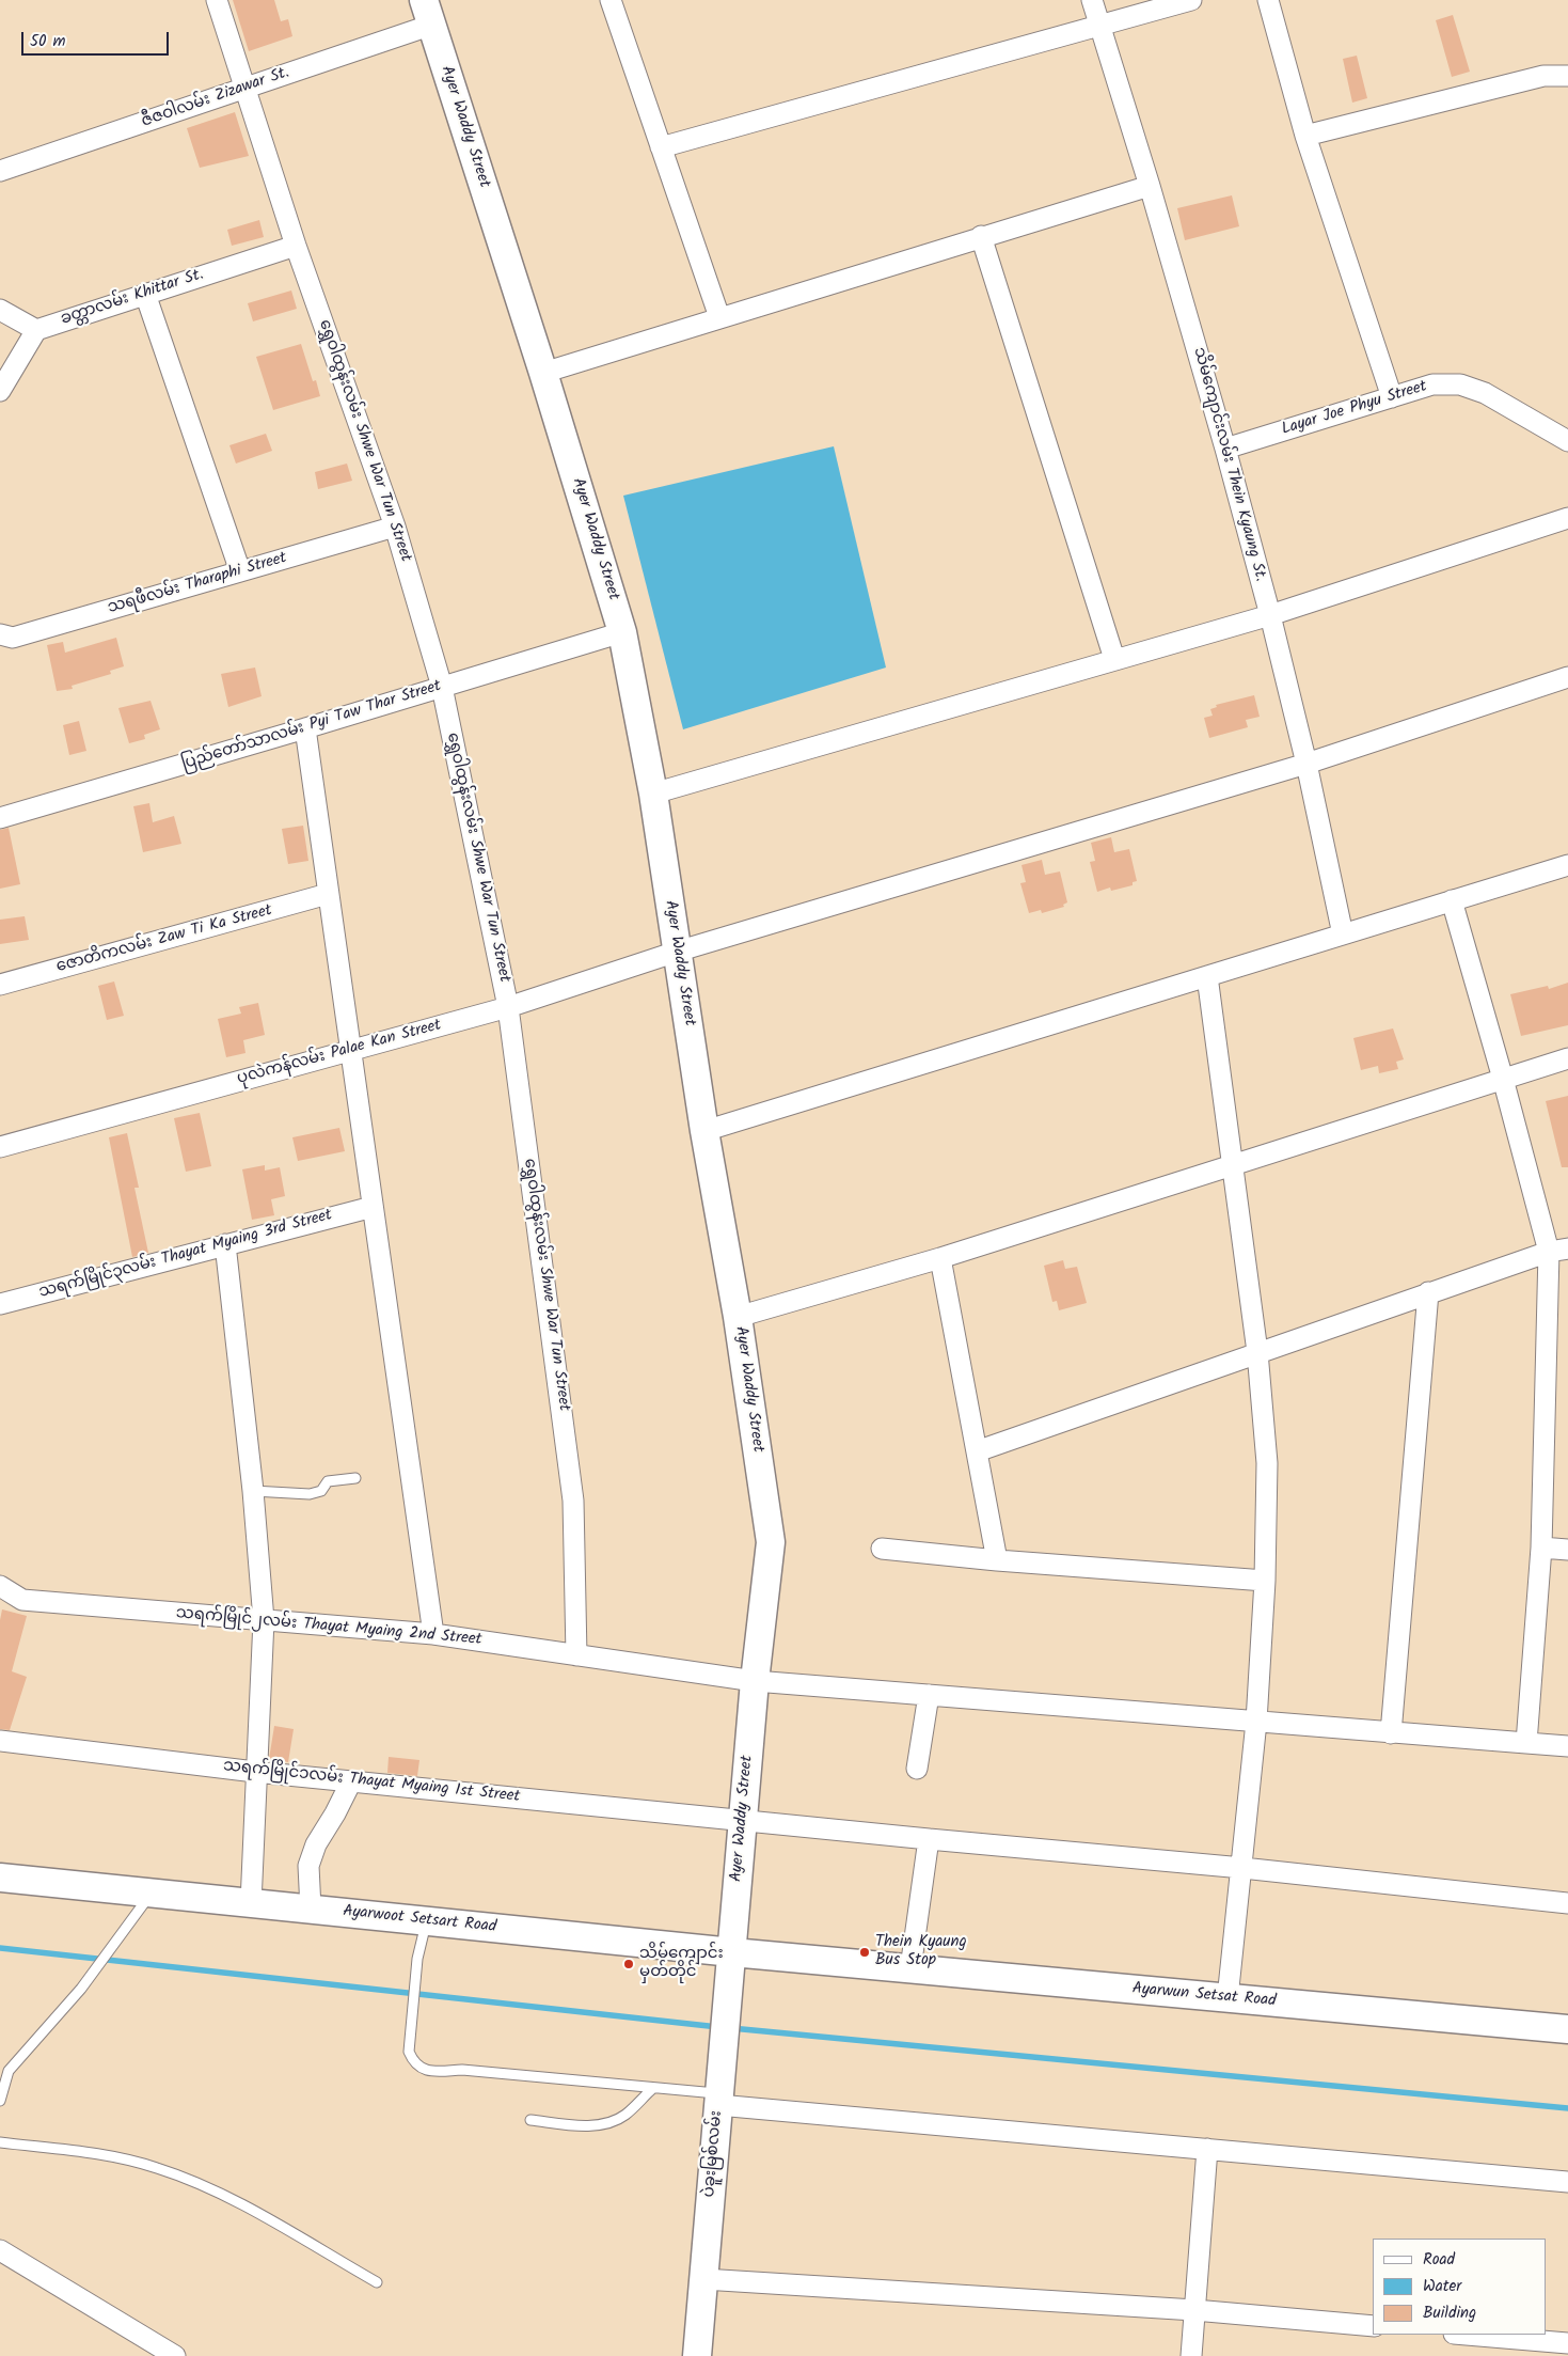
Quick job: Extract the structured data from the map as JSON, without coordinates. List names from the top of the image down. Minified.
{"streets":{"street":["ဇီဇဝါလမ်း Zizawar St.","Ayer Waddy Street","ခတ္တာလမ်း Khittar St.","Layar Joe Phyu Street","ရွှေဝါထွန်းလမ်း Shwe War Tun Street","သိမ်ကျောင်းလမ်း Thein Kyaung St.","သရဖီလမ်း Tharaphi Street","ပြည်တော်သာလမ်း Pyi Taw Thar Street","ဇောတိကလမ်း Zaw Ti Ka Street","ပုလဲကန်လမ်း Palae Kan Street","သရက်မြိုင်၃လမ်း Thayat Myaing 3rd Street","သရက်မြိုင်၂လမ်း Thayat Myaing 2nd Street","သရက်မြိုင်၁လမ်း Thayat Myaing 1st Street","Ayarwoot Setsart Road","Ayarwun Setsat Road","ပဲခူးမြစ်လမ်း"]},"crossings":[["ဇီဇဝါလမ်း Zizawar St.","Ayer Waddy Street"],["ဇီဇဝါလမ်း Zizawar St.","ရွှေဝါထွန်းလမ်း Shwe War Tun Street"],["Ayer Waddy Street","ပြည်တော်သာလမ်း Pyi Taw Thar Street"],["Ayer Waddy Street","ပုလဲကန်လမ်း Palae Kan Street"],["Ayer Waddy Street","သရက်မြိုင်၂လမ်း Thayat Myaing 2nd Street"],["Ayer Waddy Street","သရက်မြိုင်၁လမ်း Thayat Myaing 1st Street"],["Ayer Waddy Street","Ayarwoot Setsart Road"],["Ayer Waddy Street","ပဲခူးမြစ်လမ်း"],["ခတ္တာလမ်း Khittar St.","ရွှေဝါထွန်းလမ်း Shwe War Tun Street"],["Layar Joe Phyu Street","သိမ်ကျောင်းလမ်း Thein Kyaung St."],["ရွှေဝါထွန်းလမ်း Shwe War Tun Street","သရဖီလမ်း Tharaphi Street"],["ရွှေဝါထွန်းလမ်း Shwe War Tun Street","ပြည်တော်သာလမ်း Pyi Taw Thar Street"],["ရွှေဝါထွန်းလမ်း Shwe War Tun Street","ပုလဲကန်လမ်း Palae Kan Street"],["ရွှေဝါထွန်းလမ်း Shwe War Tun Street","သရက်မြိုင်၂လမ်း Thayat Myaing 2nd Street"],["သိမ်ကျောင်းလမ်း Thein Kyaung St.","ပုလဲကန်လမ်း Palae Kan Street"],["Ayarwoot Setsart Road","Ayarwun Setsat Road"],["Ayarwoot Setsart Road","ပဲခူးမြစ်လမ်း"]],"places":["Thein Kyaung Bus Stop","သိမ်ကျောင်း မှတ်တိုင်"],"legend":["Road","Water","Building"],"scale_bar":"50 m"}
